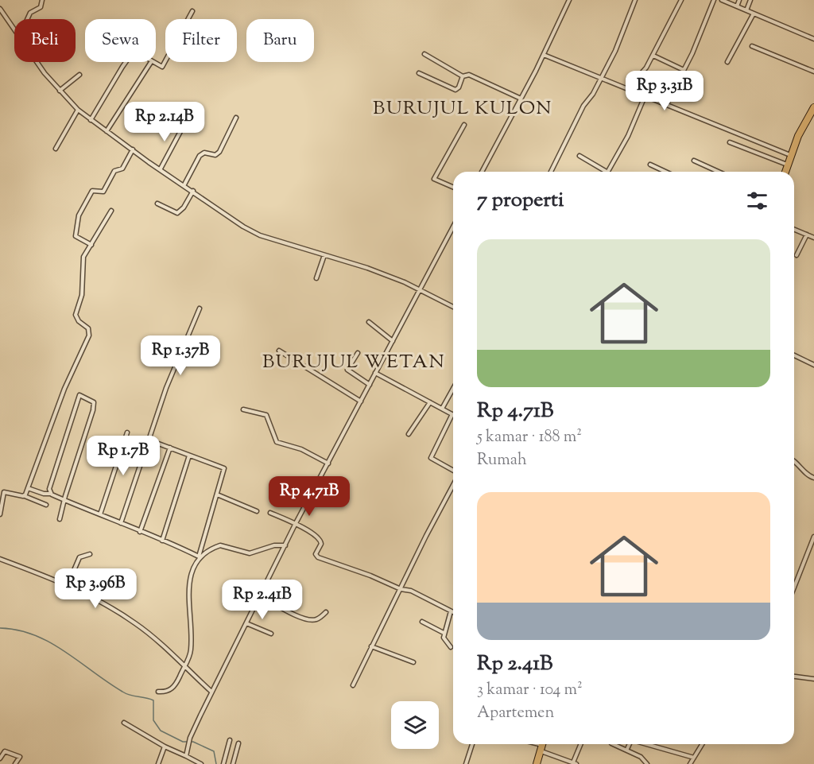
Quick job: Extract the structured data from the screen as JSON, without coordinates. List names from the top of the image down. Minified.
{"districts":["BURUJUL KULON","BURUJUL WETAN"],"page":{"chip":["Beli","Sewa","Filter","Baru"],"price":["Rp 3.31B","Rp 2.14B","Rp 1.37B","Rp 1.7B","Rp 4.71B","Rp 3.96B","Rp 2.41B"],"heading":"7 properti","list":[{"name":"Rp 4.71B","note":"5 kamar · 188 m² · Rumah"},{"name":"Rp 2.41B","note":"3 kamar · 104 m² · Apartemen"}]}}
